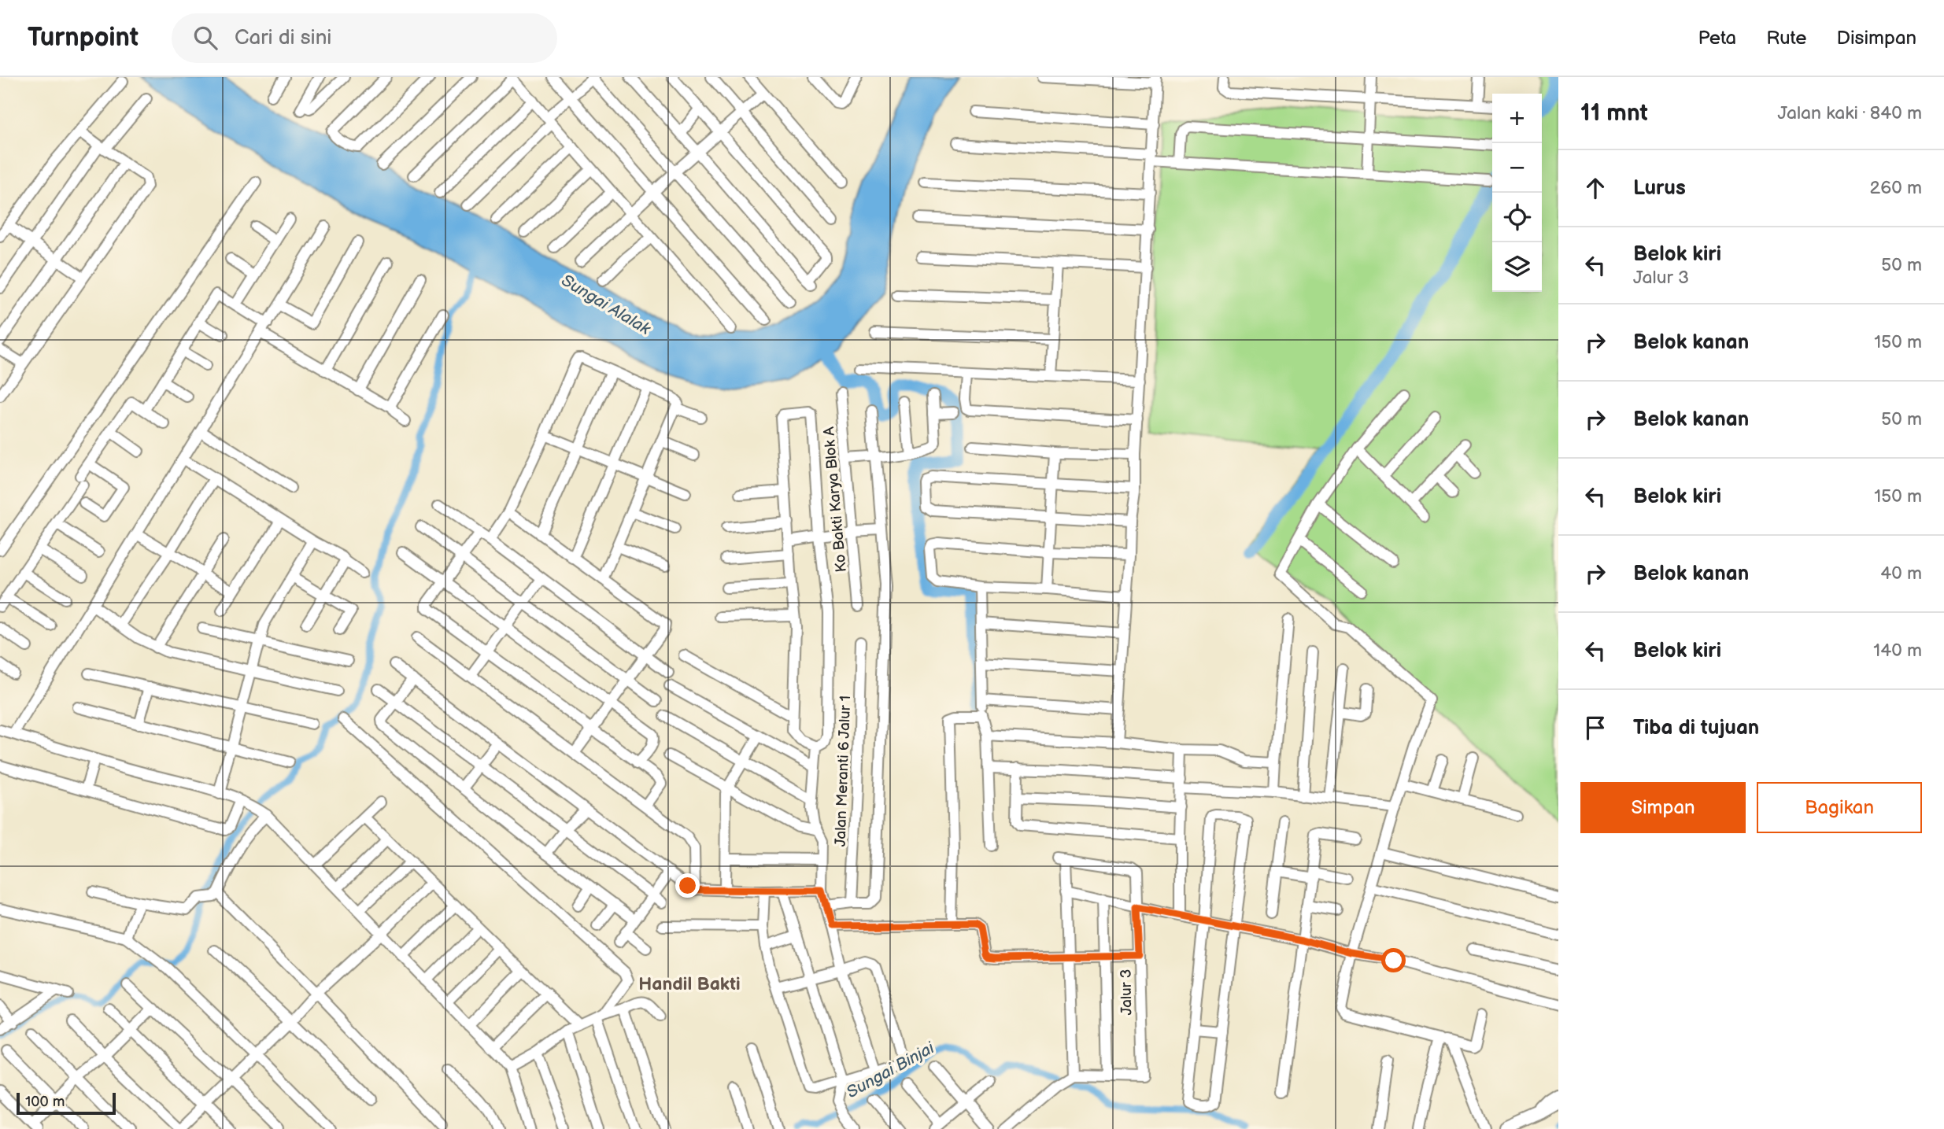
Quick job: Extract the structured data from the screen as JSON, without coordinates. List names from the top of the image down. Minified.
{"streets":{"street":["Ko Bakti Karya Blok A","Jalan Meranti 6 Jalur 1","Jalur 3"]},"districts":["Handil Bakti"],"water":["Sungai Alalak","Sungai Binjai"],"scale_bar":"100 m","page":{"header":"Turnpoint","search":"Cari di sini","nav":["Peta","Rute","Disimpan"],"heading":["11 mnt","Jalan kaki · 840 m"],"map_buttons":["+","−"],"list":[["Lurus","260 m"],["Belok kiri","Jalur 3","50 m"],["Belok kanan","150 m"],["Belok kanan","50 m"],["Belok kiri","150 m"],["Belok kanan","40 m"],["Belok kiri","140 m"],"Tiba di tujuan"],"buttons":["Simpan","Bagikan"],"scale":"100 m"}}
